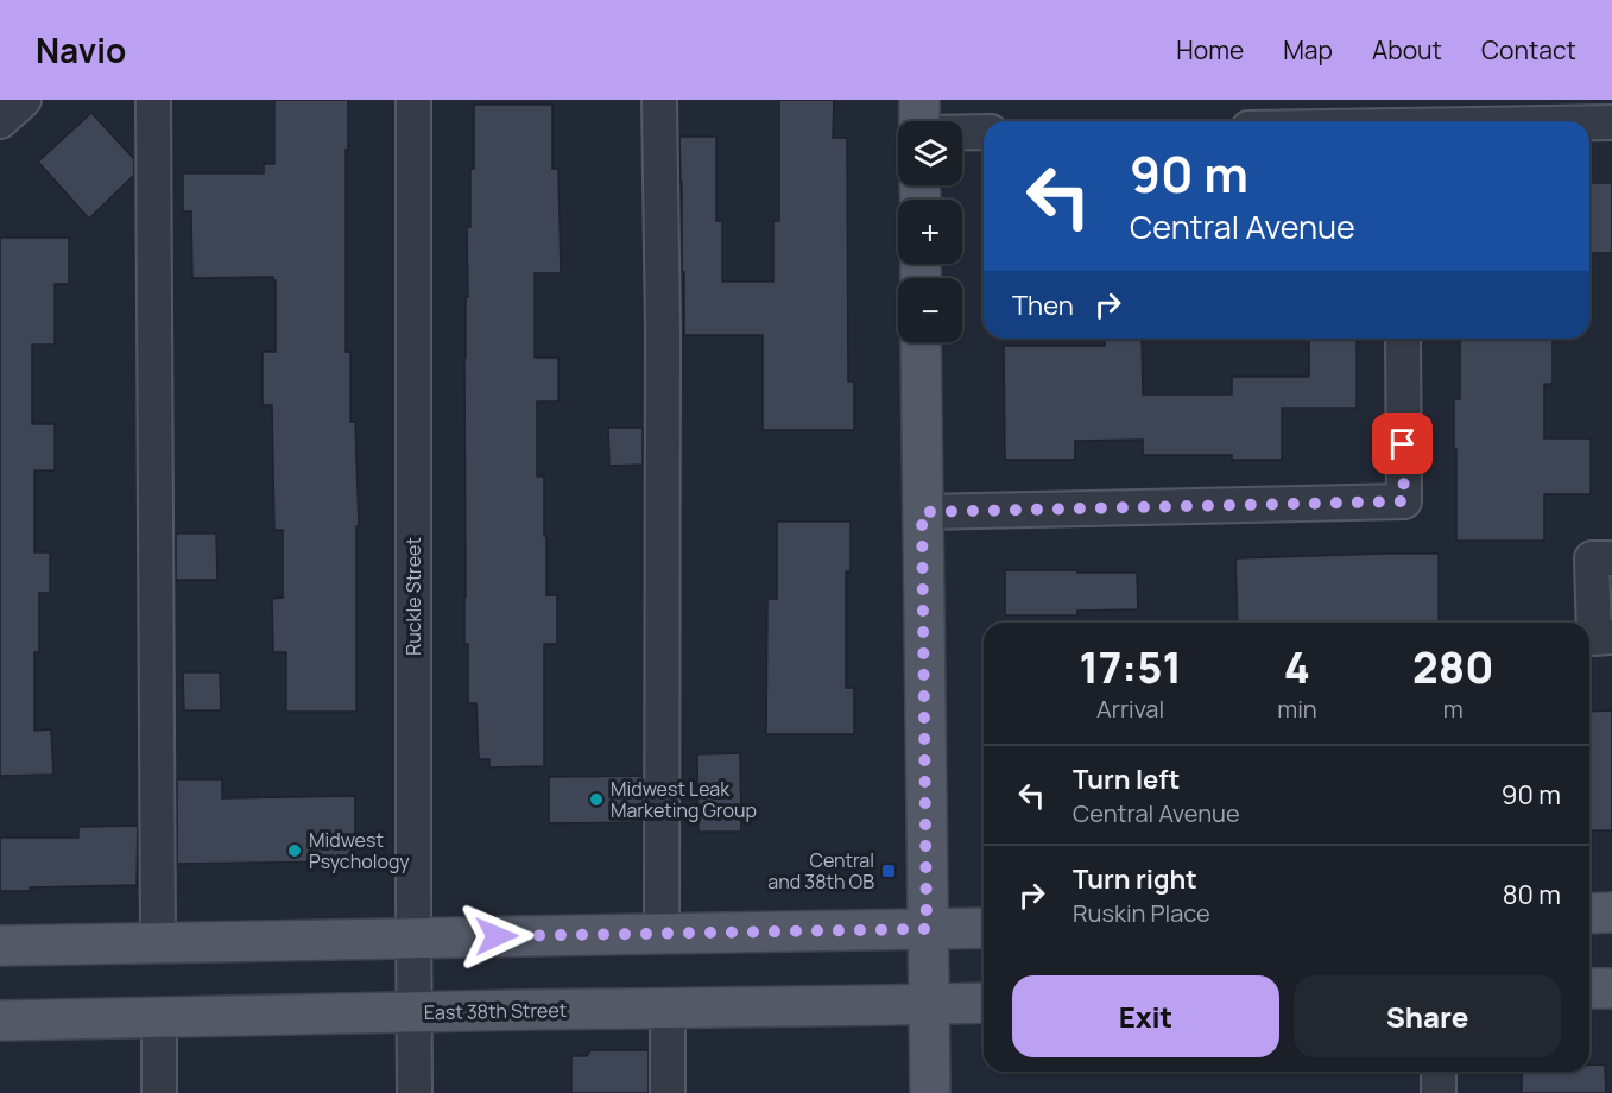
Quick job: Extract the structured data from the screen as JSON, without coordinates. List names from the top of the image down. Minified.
{"streets":{"main road":["East 38th Street"],"street":["Ruckle Street"]},"crossings":[["Ruckle Street","East 38th Street"]],"places":{"other":["Midwest Leak Marketing Group","Midwest Psychology"],"transit":["Central and 38th OB"]},"page":{"header":"Navio","nav":["Home","Map","About","Contact"],"map_buttons":["+","−"],"turn":["90 m","Central Avenue"],"then":"Then","eta":["17:51","Arrival","4","min","280","m"],"list":[{"name":"Turn left","note":"Central Avenue","value":"90 m"},{"name":"Turn right","note":"Ruskin Place","value":"80 m"}],"buttons":["Exit","Share"]}}
